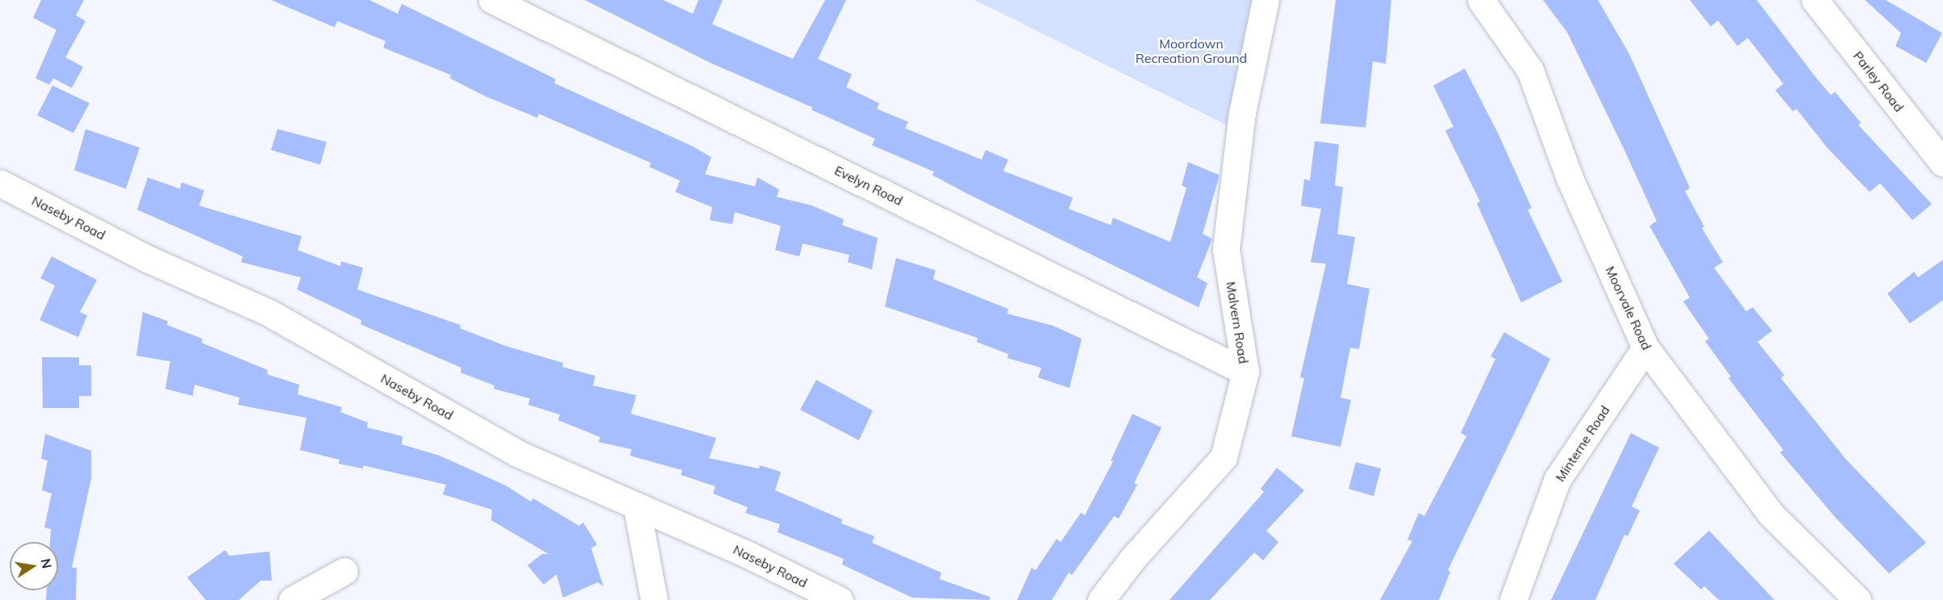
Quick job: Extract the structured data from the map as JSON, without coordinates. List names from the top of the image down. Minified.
{"streets":{"street":["Parley Road","Evelyn Road","Naseby Road","Moorvale Road","Malvern Road","Minterne Road"]},"crossings":[["Evelyn Road","Malvern Road"],["Moorvale Road","Minterne Road"]],"parks":["Moordown Recreation Ground"],"north":"right"}
